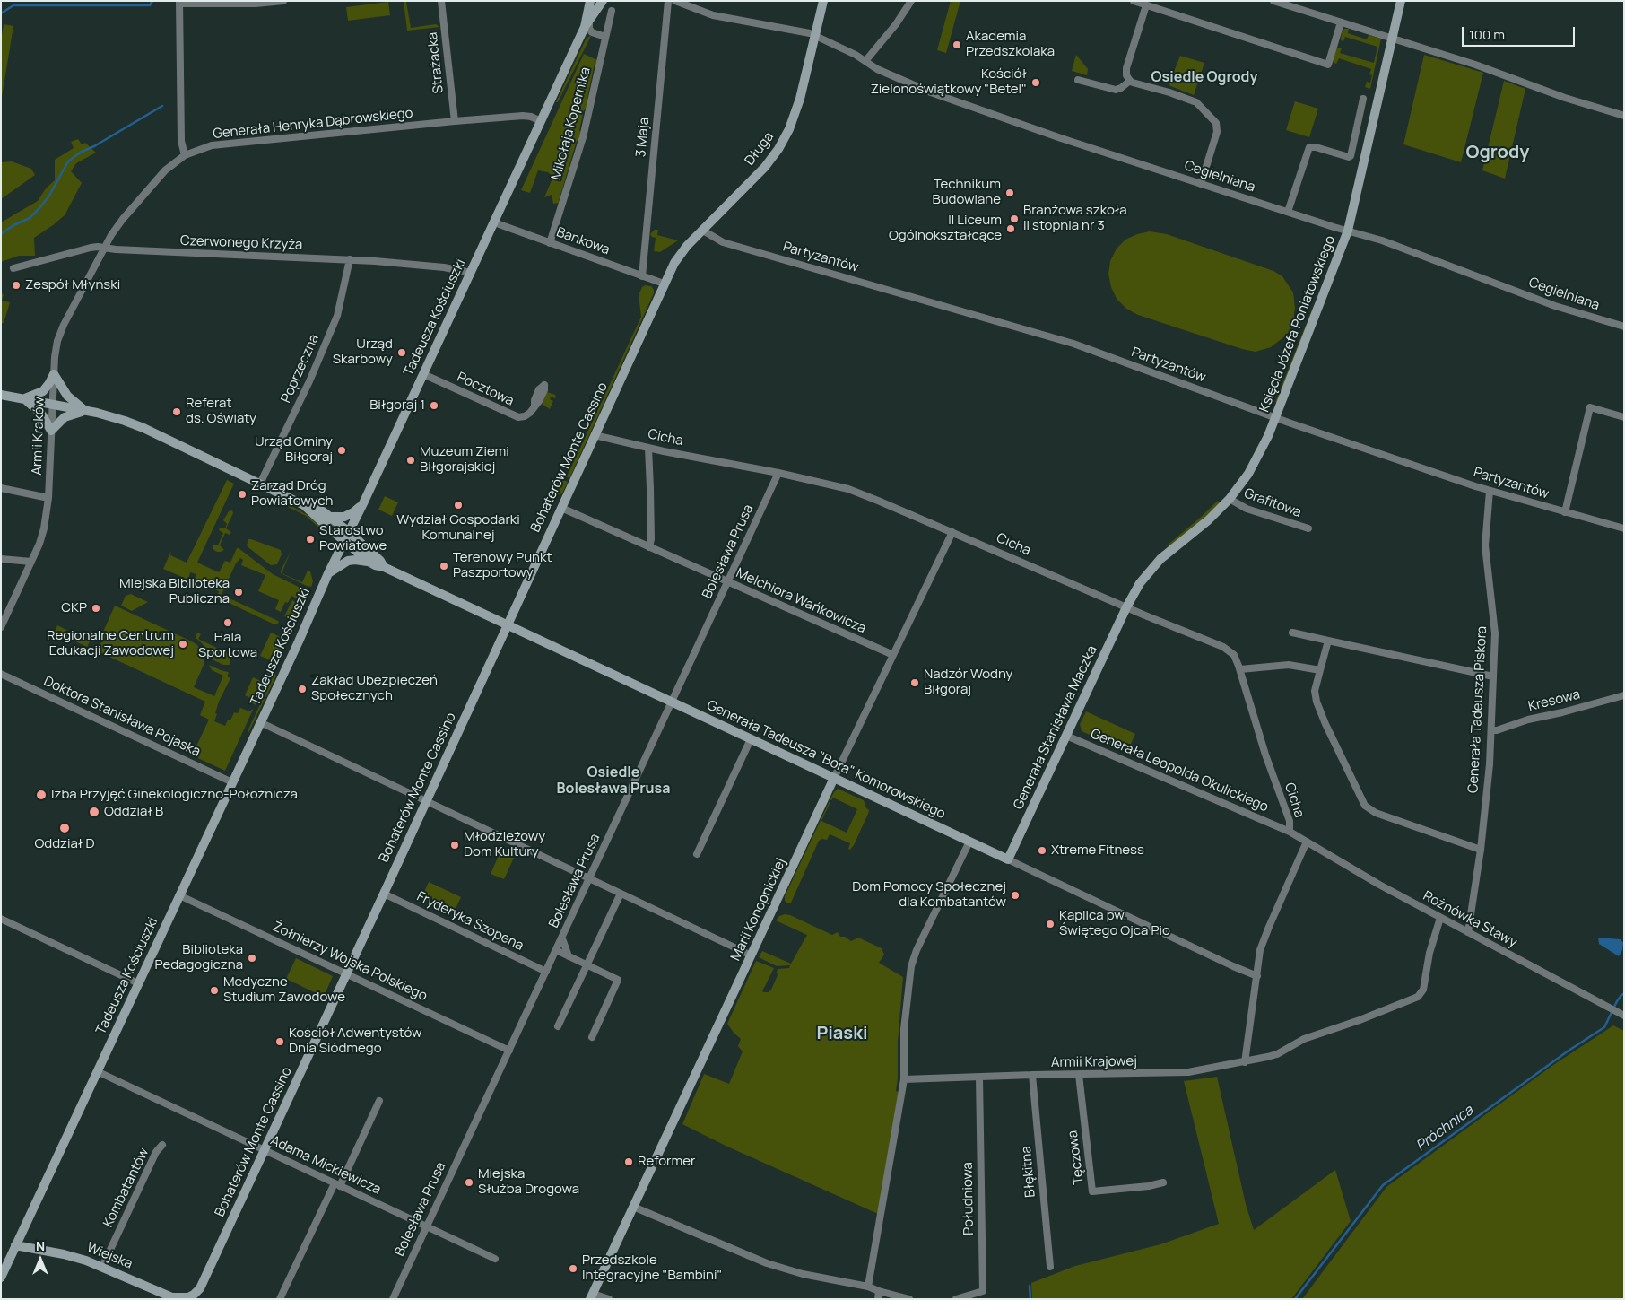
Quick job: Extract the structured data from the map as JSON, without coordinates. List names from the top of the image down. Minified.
{"streets":{"street":["Strażacka","Generała Henryka Dąbrowskiego","Mikołaja Kopernika","3 Maja","Długa","Cegielniana","Bankowa","Czerwonego Krzyża","Partyzantów","Tadeusza Kościuszki","Księcia Józefa Poniatowskiego","Poprzeczna","Pocztowa","Armii Kraków","Cicha","Bohaterów Monte Cassino","Grafitowa","Bolesława Prusa","Melchiora Wańkowicza","Kresowa","Generała Tadeusza Piskora","Doktora Stanisława Pojaska","Generała Stanisława Maczka","Generała Tadeusza \"Bora\" Komorowskiego","Generała Leopolda Okulickiego","Marii Konopnickiej","Rożnówka Stawy","Fryderyka Szopena","Żołnierzy Wojska Polskiego","Armii Krajowej","Tęczowa","Adama Mickiewicza","Błękitna","Kombatantów","Południowa","Wiejska"]},"crossings":[["Strażacka","Generała Henryka Dąbrowskiego"],["Generała Henryka Dąbrowskiego","Czerwonego Krzyża"],["Generała Henryka Dąbrowskiego","Tadeusza Kościuszki"],["Generała Henryka Dąbrowskiego","Armii Kraków"],["Mikołaja Kopernika","Bankowa"],["3 Maja","Bankowa"],["Długa","Cegielniana"],["Długa","Bankowa"],["Długa","Partyzantów"],["Długa","Bohaterów Monte Cassino"],["Cegielniana","Księcia Józefa Poniatowskiego"],["Bankowa","Tadeusza Kościuszki"],["Bankowa","Bohaterów Monte Cassino"],["Czerwonego Krzyża","Tadeusza Kościuszki"],["Czerwonego Krzyża","Poprzeczna"],["Czerwonego Krzyża","Armii Kraków"],["Partyzantów","Księcia Józefa Poniatowskiego"],["Partyzantów","Generała Tadeusza Piskora"],["Tadeusza Kościuszki","Pocztowa"],["Tadeusza Kościuszki","Doktora Stanisława Pojaska"],["Tadeusza Kościuszki","Generała Tadeusza \"Bora\" Komorowskiego"],["Tadeusza Kościuszki","Żołnierzy Wojska Polskiego"],["Tadeusza Kościuszki","Adama Mickiewicza"],["Tadeusza Kościuszki","Wiejska"],["Księcia Józefa Poniatowskiego","Cicha"],["Księcia Józefa Poniatowskiego","Grafitowa"],["Księcia Józefa Poniatowskiego","Generała Stanisława Maczka"],["Cicha","Bohaterów Monte Cassino"],["Cicha","Bolesława Prusa"],["Cicha","Generała Stanisława Maczka"],["Cicha","Generała Leopolda Okulickiego"],["Cicha","Marii Konopnickiej"],["Bohaterów Monte Cassino","Melchiora Wańkowicza"],["Bohaterów Monte Cassino","Generała Tadeusza \"Bora\" Komorowskiego"],["Bohaterów Monte Cassino","Fryderyka Szopena"],["Bohaterów Monte Cassino","Żołnierzy Wojska Polskiego"],["Bohaterów Monte Cassino","Adama Mickiewicza"],["Bohaterów Monte Cassino","Wiejska"],["Bolesława Prusa","Melchiora Wańkowicza"],["Bolesława Prusa","Generała Tadeusza \"Bora\" Komorowskiego"],["Bolesława Prusa","Fryderyka Szopena"],["Bolesława Prusa","Żołnierzy Wojska Polskiego"],["Bolesława Prusa","Adama Mickiewicza"],["Melchiora Wańkowicza","Marii Konopnickiej"],["Kresowa","Generała Tadeusza Piskora"],["Generała Tadeusza Piskora","Rożnówka Stawy"],["Generała Stanisława Maczka","Generała Tadeusza \"Bora\" Komorowskiego"],["Generała Stanisława Maczka","Generała Leopolda Okulickiego"],["Generała Tadeusza \"Bora\" Komorowskiego","Marii Konopnickiej"],["Generała Leopolda Okulickiego","Rożnówka Stawy"],["Rożnówka Stawy","Armii Krajowej"],["Armii Krajowej","Tęczowa"],["Armii Krajowej","Błękitna"],["Armii Krajowej","Południowa"],["Kombatantów","Wiejska"]],"districts":["Osiedle Ogrody","Ogrody","Osiedle Bolesława Prusa","Piaski"],"water":["Próchnica"],"places":["Akademia Przedszkolaka","Kościół Zielonoświątkowy \"Betel\"","Technikum Budowlane","Branżowa szkoła II stopnia nr 3","II Liceum Ogólnokształcące","Zespół Młyński","Urząd Skarbowy","Biłgoraj 1","Referat ds. Oświaty","Urząd Gminy Biłgoraj","Muzeum Ziemi Biłgorajskiej","Zarząd Dróg Powiatowych","Wydział Gospodarki Komunalnej","Starostwo Powiatowe","Terenowy Punkt Paszportowy","Miejska Biblioteka Publiczna","CKP","Hala Sportowa","Regionalne Centrum Edukacji Zawodowej","Nadzór Wodny Biłgoraj","Zakład Ubezpieczeń Społecznych","Izba Przyjęć Ginekologiczno-Położnicza","Oddział B","Oddział D","Młodzieżowy Dom Kultury","Xtreme Fitness","Dom Pomocy Społecznej dla Kombatantów","Kaplica pw. Świętego Ojca Pio","Biblioteka Pedagogiczna","Medyczne Studium Zawodowe","Kościół Adwentystów Dnia Siódmego","Reformer","Miejska Służba Drogowa","Przedszkole Integracyjne \"Bambini\""],"scale_bar":"100 m","north":"top"}
